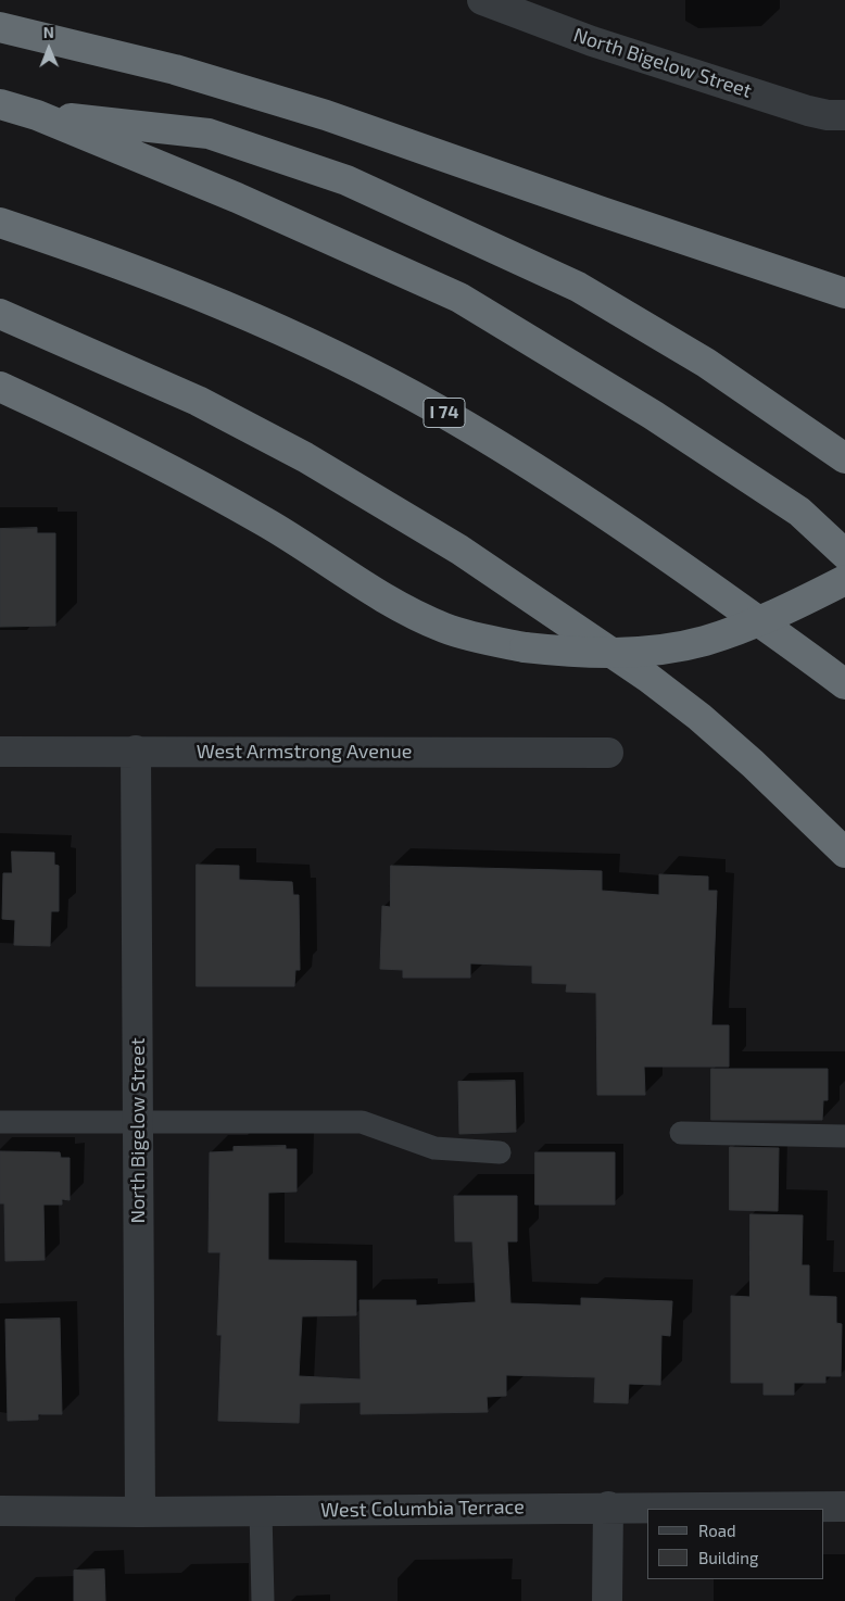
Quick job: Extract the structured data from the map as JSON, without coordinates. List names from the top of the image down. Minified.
{"streets":{"highway":["I 74"],"street":["North Bigelow Street","West Armstrong Avenue","West Columbia Terrace"]},"crossings":[["North Bigelow Street","West Armstrong Avenue"],["North Bigelow Street","West Columbia Terrace"]],"legend":["Road","Building"],"north":"top"}
